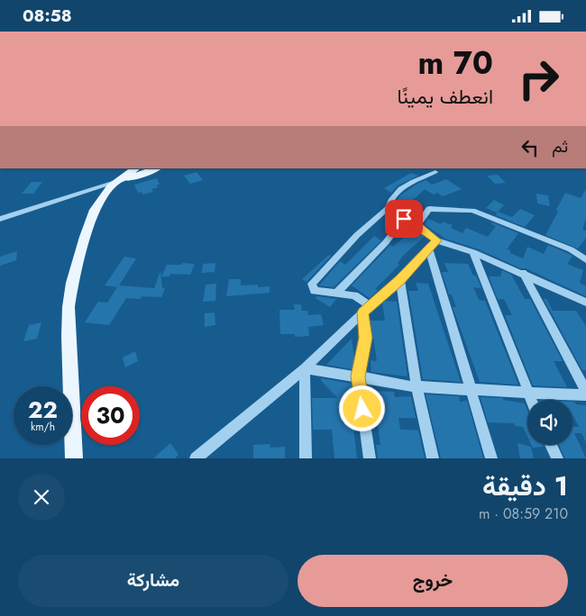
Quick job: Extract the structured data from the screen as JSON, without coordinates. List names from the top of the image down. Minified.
{"page":{"status":"08:58","turn":["70 m","انعطف يمينًا"],"then":"ثم","speed":"22 km/h","limit":"30","heading":["1 دقيقة","210 m · 08:59"],"buttons":["خروج","مشاركة"]}}
